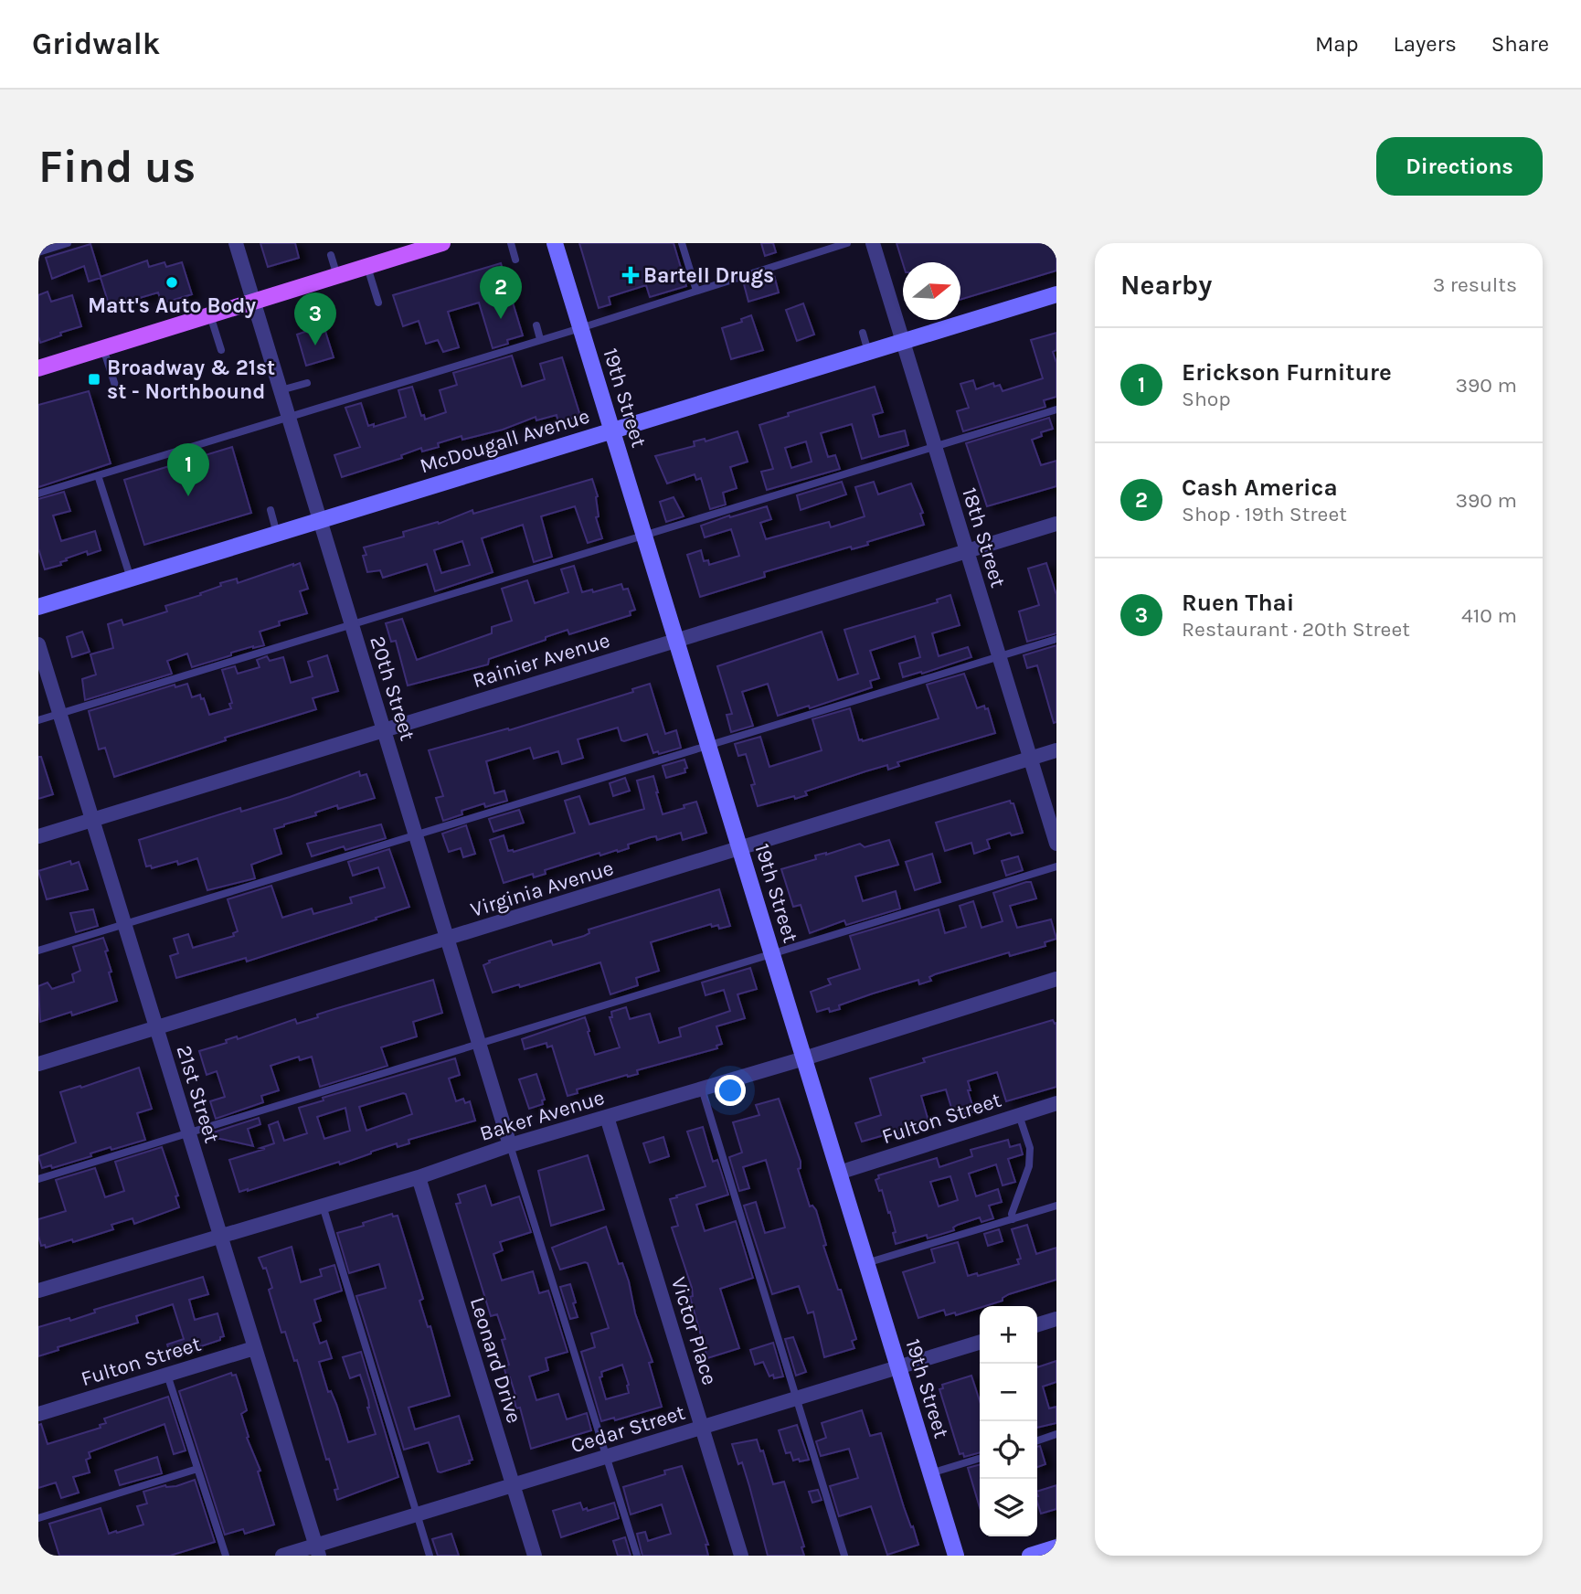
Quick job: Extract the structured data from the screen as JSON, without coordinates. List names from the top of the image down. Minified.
{"streets":{"street":["19th Street","McDougall Avenue","18th Street","Rainier Avenue","20th Street","Virginia Avenue","21st Street","Baker Avenue","Fulton Street","Victor Place","Leonard Drive","Cedar Street"]},"crossings":[["19th Street","McDougall Avenue"],["19th Street","Rainier Avenue"],["19th Street","Virginia Avenue"],["19th Street","Baker Avenue"],["19th Street","Fulton Street"],["19th Street","Cedar Street"],["McDougall Avenue","18th Street"],["McDougall Avenue","20th Street"],["18th Street","Rainier Avenue"],["18th Street","Virginia Avenue"],["Rainier Avenue","20th Street"],["Rainier Avenue","21st Street"],["20th Street","Virginia Avenue"],["20th Street","Baker Avenue"],["Virginia Avenue","21st Street"],["21st Street","Baker Avenue"],["21st Street","Fulton Street"],["21st Street","Cedar Street"],["Baker Avenue","Victor Place"],["Baker Avenue","Leonard Drive"],["Victor Place","Cedar Street"],["Leonard Drive","Cedar Street"]],"places":{"health":["Bartell Drugs"],"other":["Matt's Auto Body"],"transit":["Broadway & 21st st - Northbound"]},"north":"right","page":{"header":"Gridwalk","nav":["Map","Layers","Share"],"buttons":"Directions","title":"Find us","heading":["Nearby","3 results"],"pins":["2","3","1"],"list":[{"mark":"1","name":"Erickson Furniture","note":"Shop","value":"390 m"},{"mark":"2","name":"Cash America","note":"Shop · 19th Street","value":"390 m"},{"mark":"3","name":"Ruen Thai","note":"Restaurant · 20th Street","value":"410 m"}],"map_buttons":["+","−"]}}
